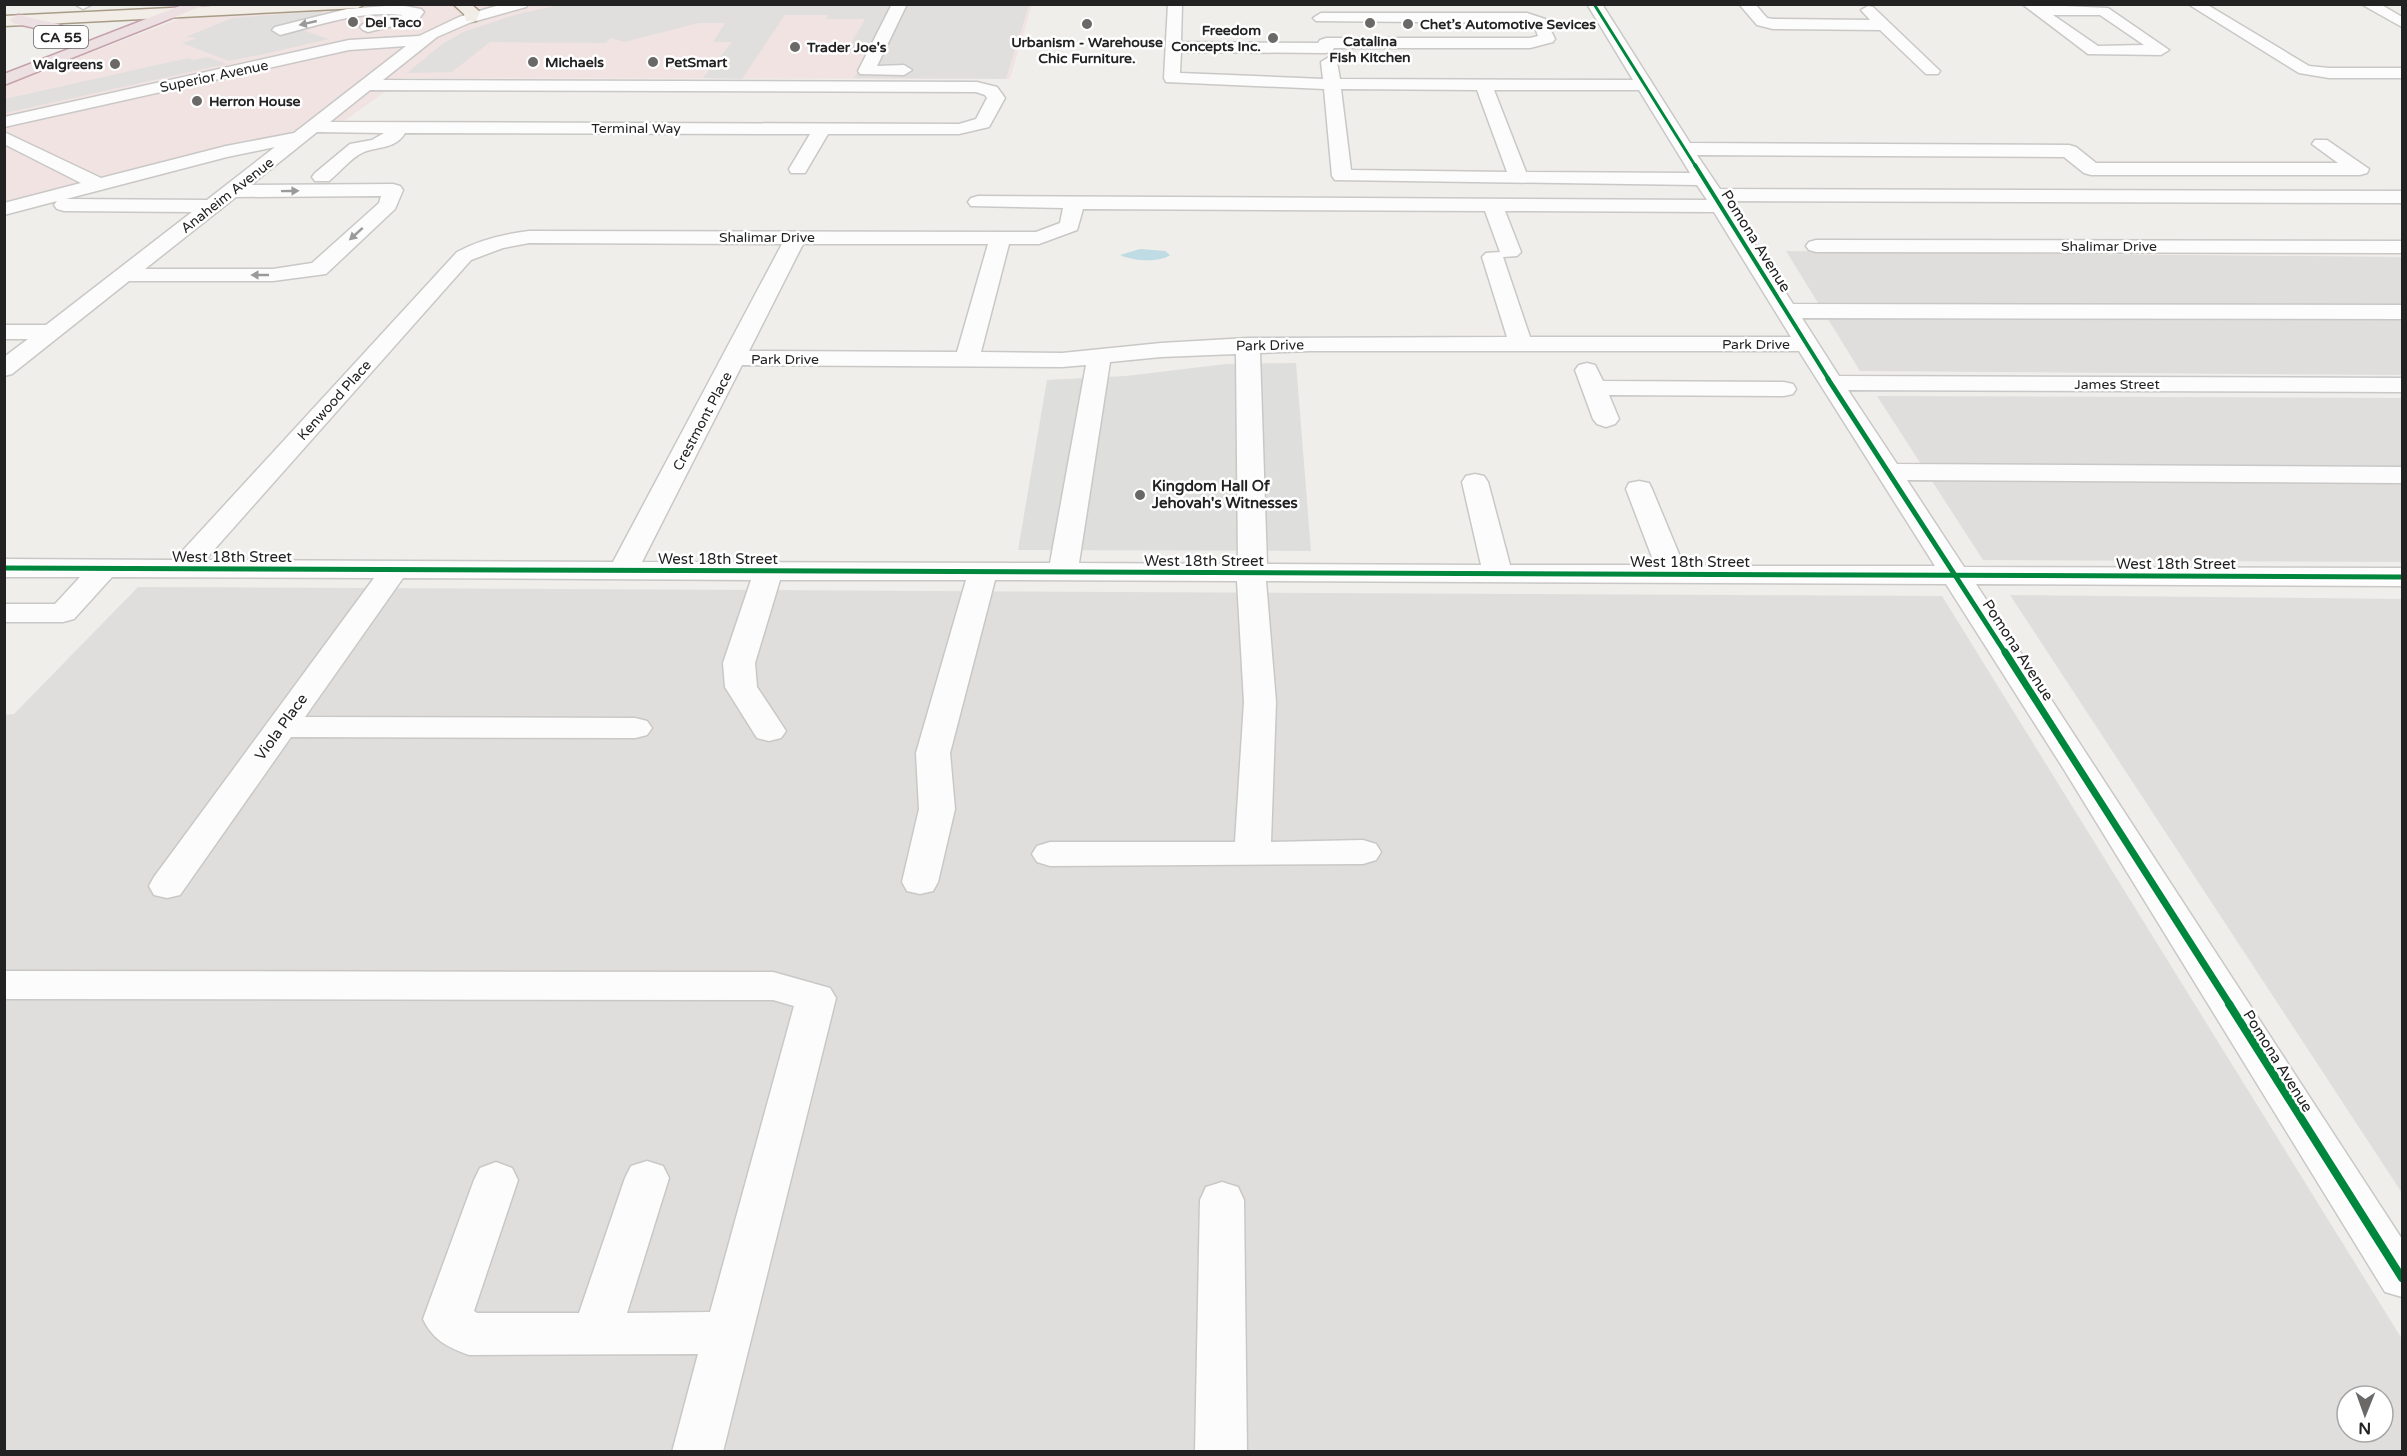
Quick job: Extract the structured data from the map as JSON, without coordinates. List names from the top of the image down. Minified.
{"streets":{"highway":["CA 55"],"street":["Superior Avenue","Terminal Way","Anaheim Avenue","Shalimar Drive","Pomona Avenue","Park Drive","James Street","Kenwood Place","Crestmont Place","West 18th Street","Viola Place"]},"crossings":[["Superior Avenue","Anaheim Avenue"],["Terminal Way","Anaheim Avenue"],["Shalimar Drive","Kenwood Place"],["Shalimar Drive","Crestmont Place"],["Pomona Avenue","Park Drive"],["Pomona Avenue","James Street"],["Pomona Avenue","West 18th Street"],["Park Drive","Crestmont Place"],["Kenwood Place","West 18th Street"],["Crestmont Place","West 18th Street"],["West 18th Street","Viola Place"]],"places":["Del Taco","Catalina Fish Kitchen","Urbanism - Warehouse Chic Furniture.","Chet’s Automotive Sevices","Freedom Concepts Inc.","Trader Joe's","Michaels","PetSmart","Walgreens","Herron House","Kingdom Hall Of Jehovah's Witnesses"],"north":"bottom"}
